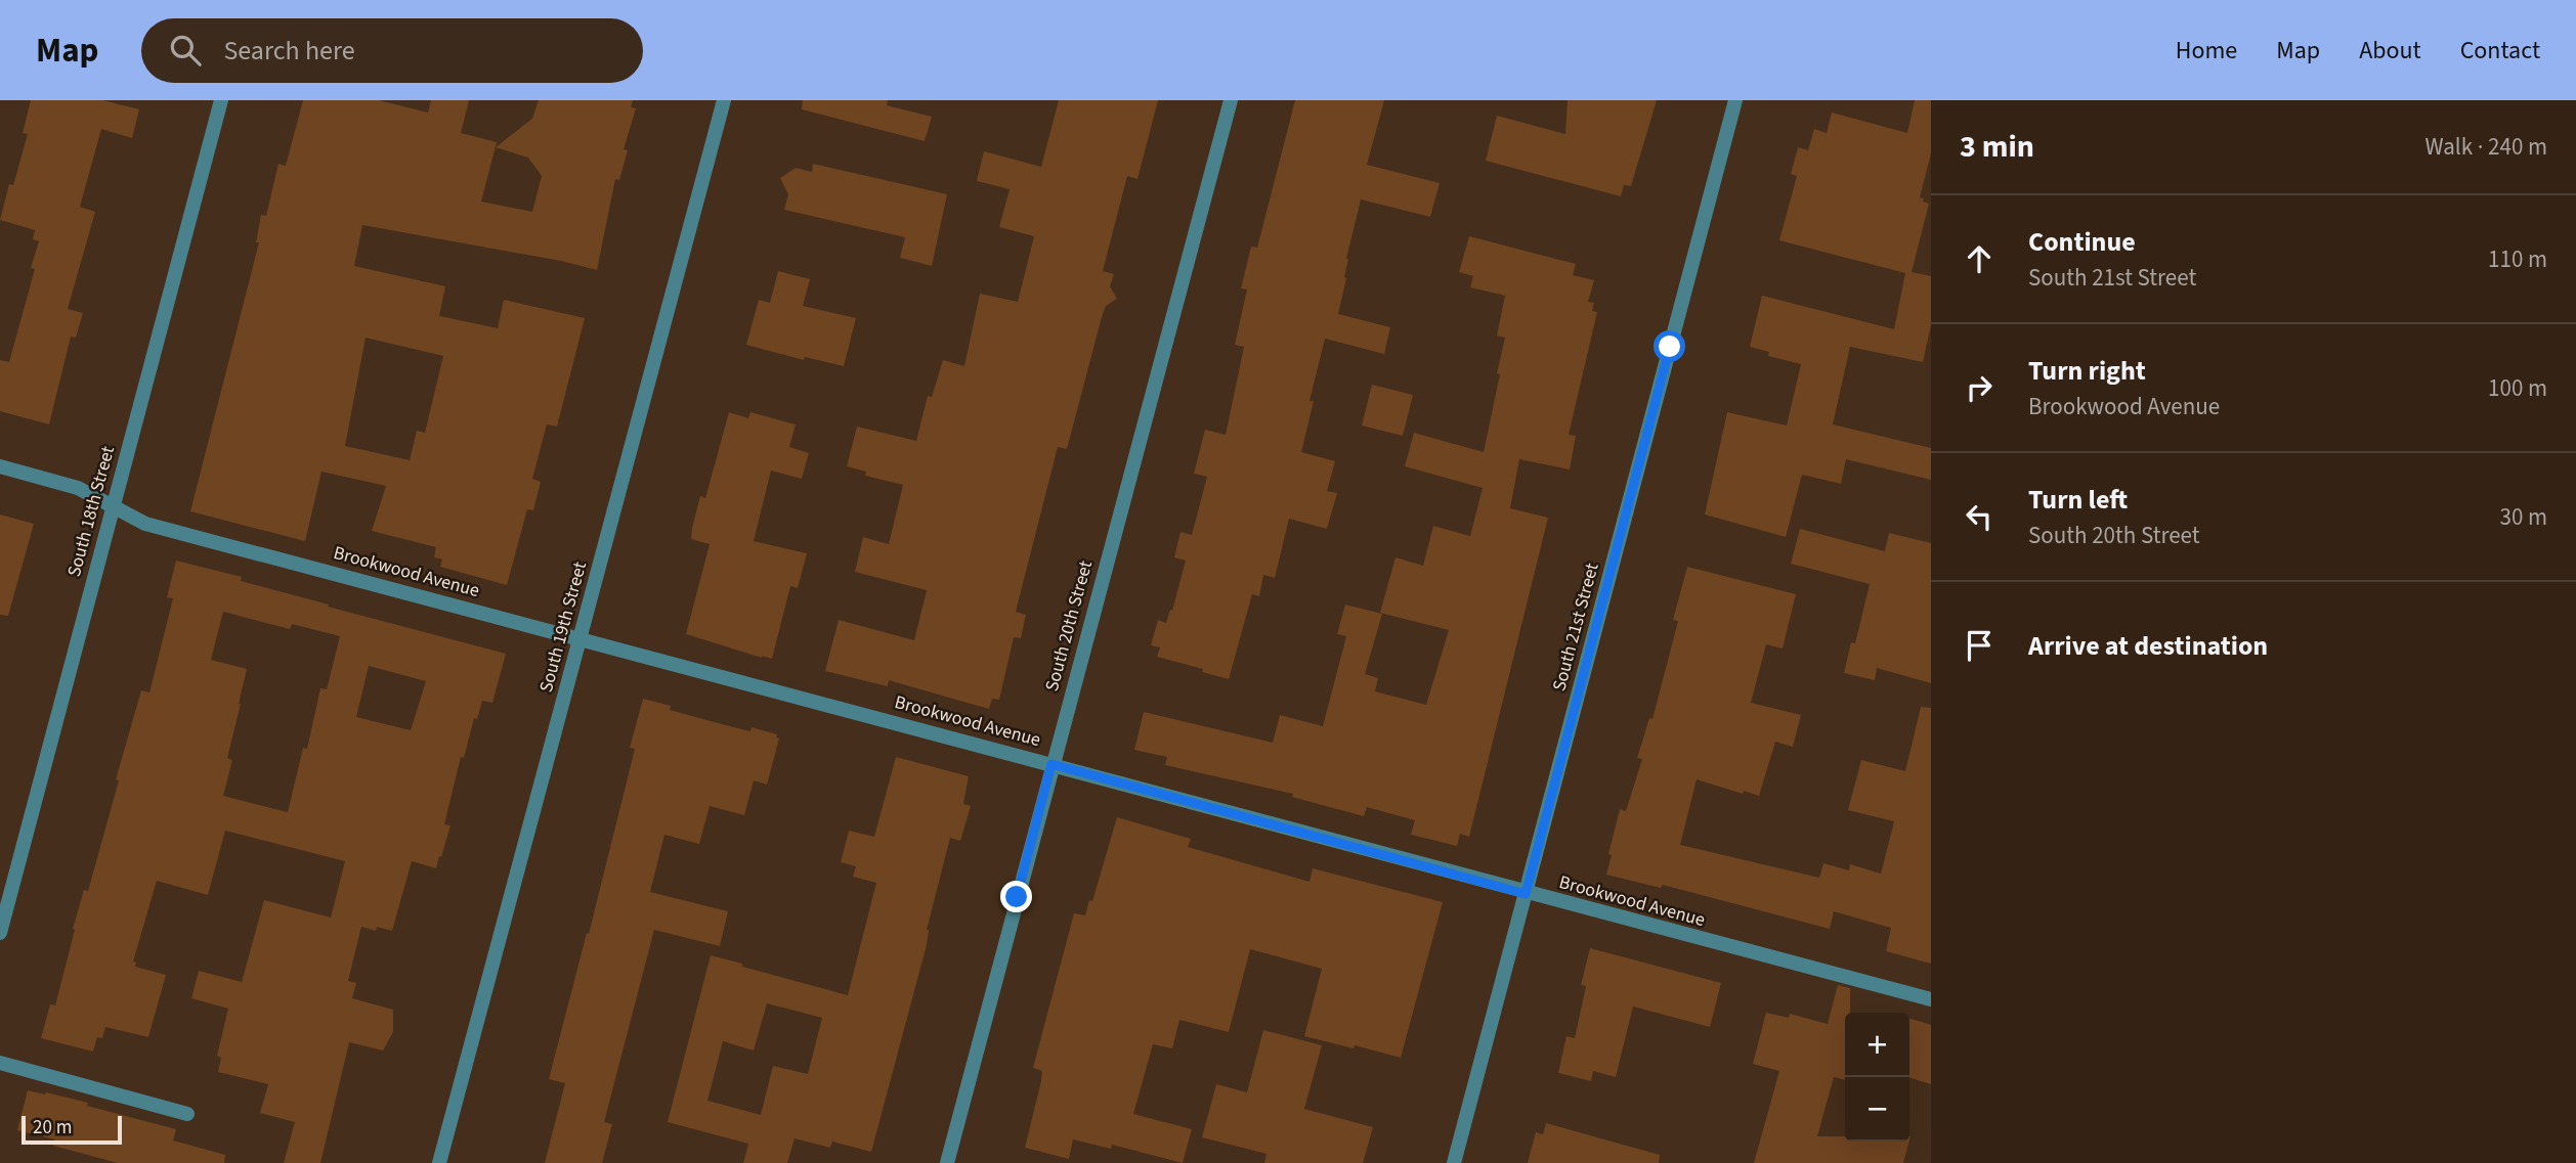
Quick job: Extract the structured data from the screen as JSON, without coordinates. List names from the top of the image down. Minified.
{"streets":{"street":["South 18th Street","Brookwood Avenue","South 20th Street","South 19th Street","South 21st Street"]},"crossings":[["South 18th Street","Brookwood Avenue"],["Brookwood Avenue","South 20th Street"],["Brookwood Avenue","South 19th Street"],["Brookwood Avenue","South 21st Street"]],"scale_bar":"20 m","page":{"header":"Map","search":"Search here","nav":["Home","Map","About","Contact"],"heading":["3 min","Walk · 240 m"],"list":[["Continue","South 21st Street","110 m"],["Turn right","Brookwood Avenue","100 m"],["Turn left","South 20th Street","30 m"],"Arrive at destination"],"map_buttons":["+","−"],"scale":"20 m"}}
